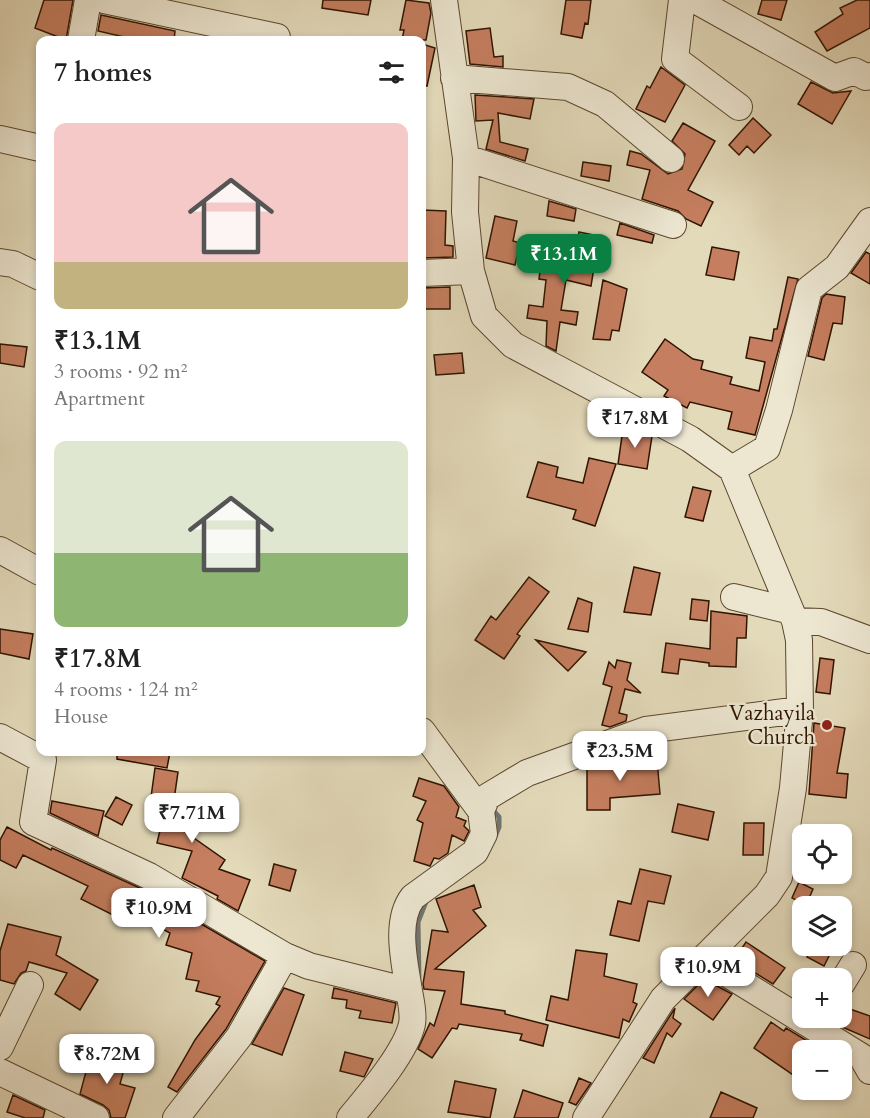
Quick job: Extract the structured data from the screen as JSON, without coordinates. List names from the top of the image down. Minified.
{"places":["Vazhayila Church"],"page":{"heading":"7 homes","list":[{"name":"₹13.1M","note":"3 rooms · 92 m² · Apartment"},{"name":"₹17.8M","note":"4 rooms · 124 m² · House"}],"price":["₹13.1M","₹17.8M","₹23.5M","₹7.71M","₹10.9M","₹10.9M","₹8.72M"],"map_buttons":["+","−"]}}
